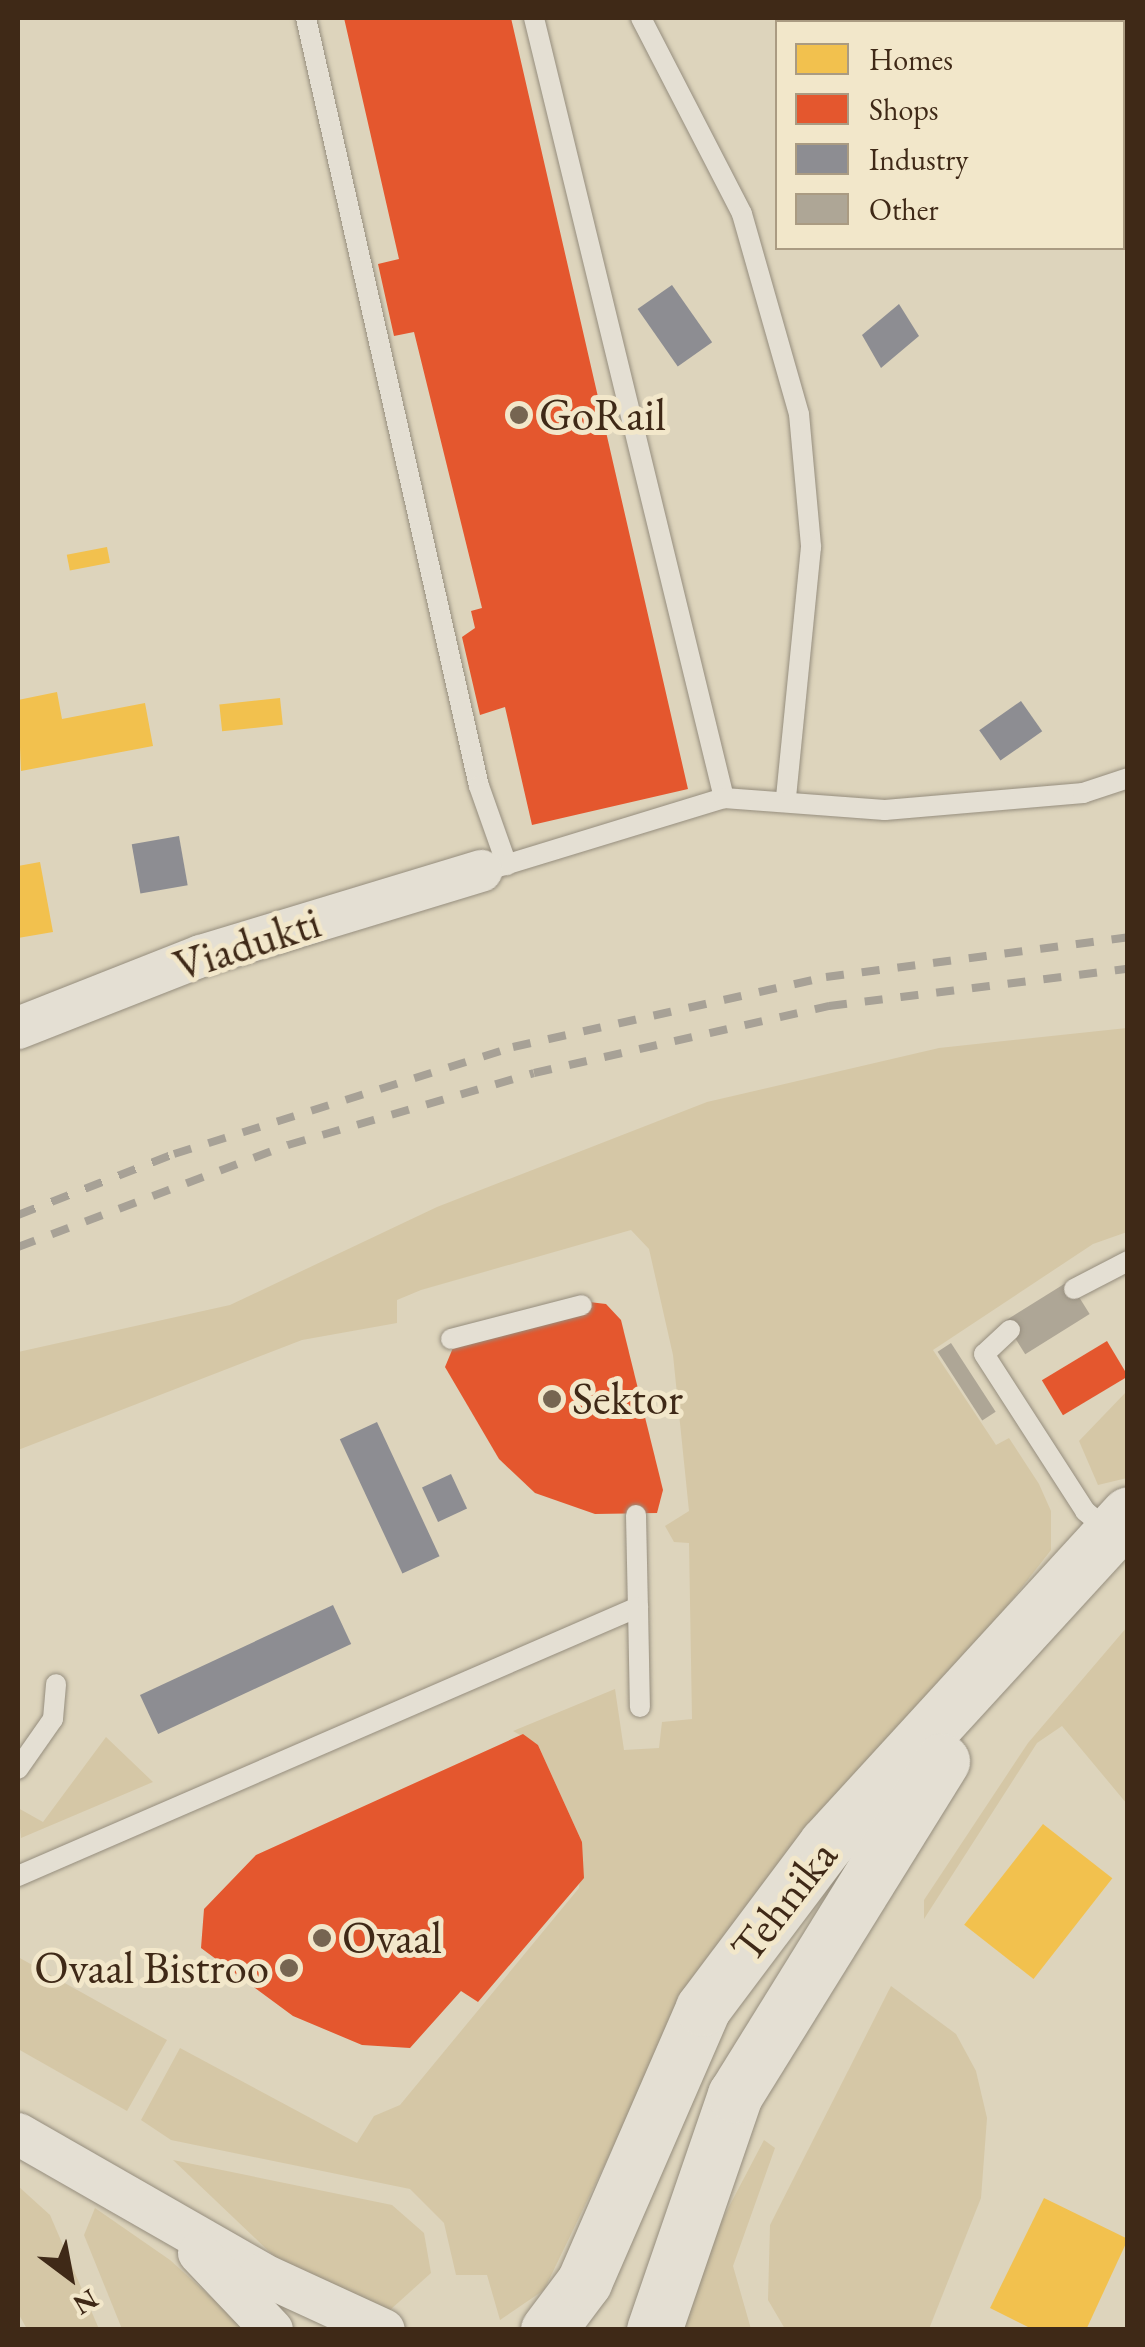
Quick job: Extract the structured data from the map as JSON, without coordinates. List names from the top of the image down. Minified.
{"streets":{"main road":["Tehnika"],"street":["Viadukti"]},"places":["GoRail","Sektor","Ovaal","Ovaal Bistroo"],"legend":["Homes","Shops","Industry","Other"],"north":"bottom right"}
